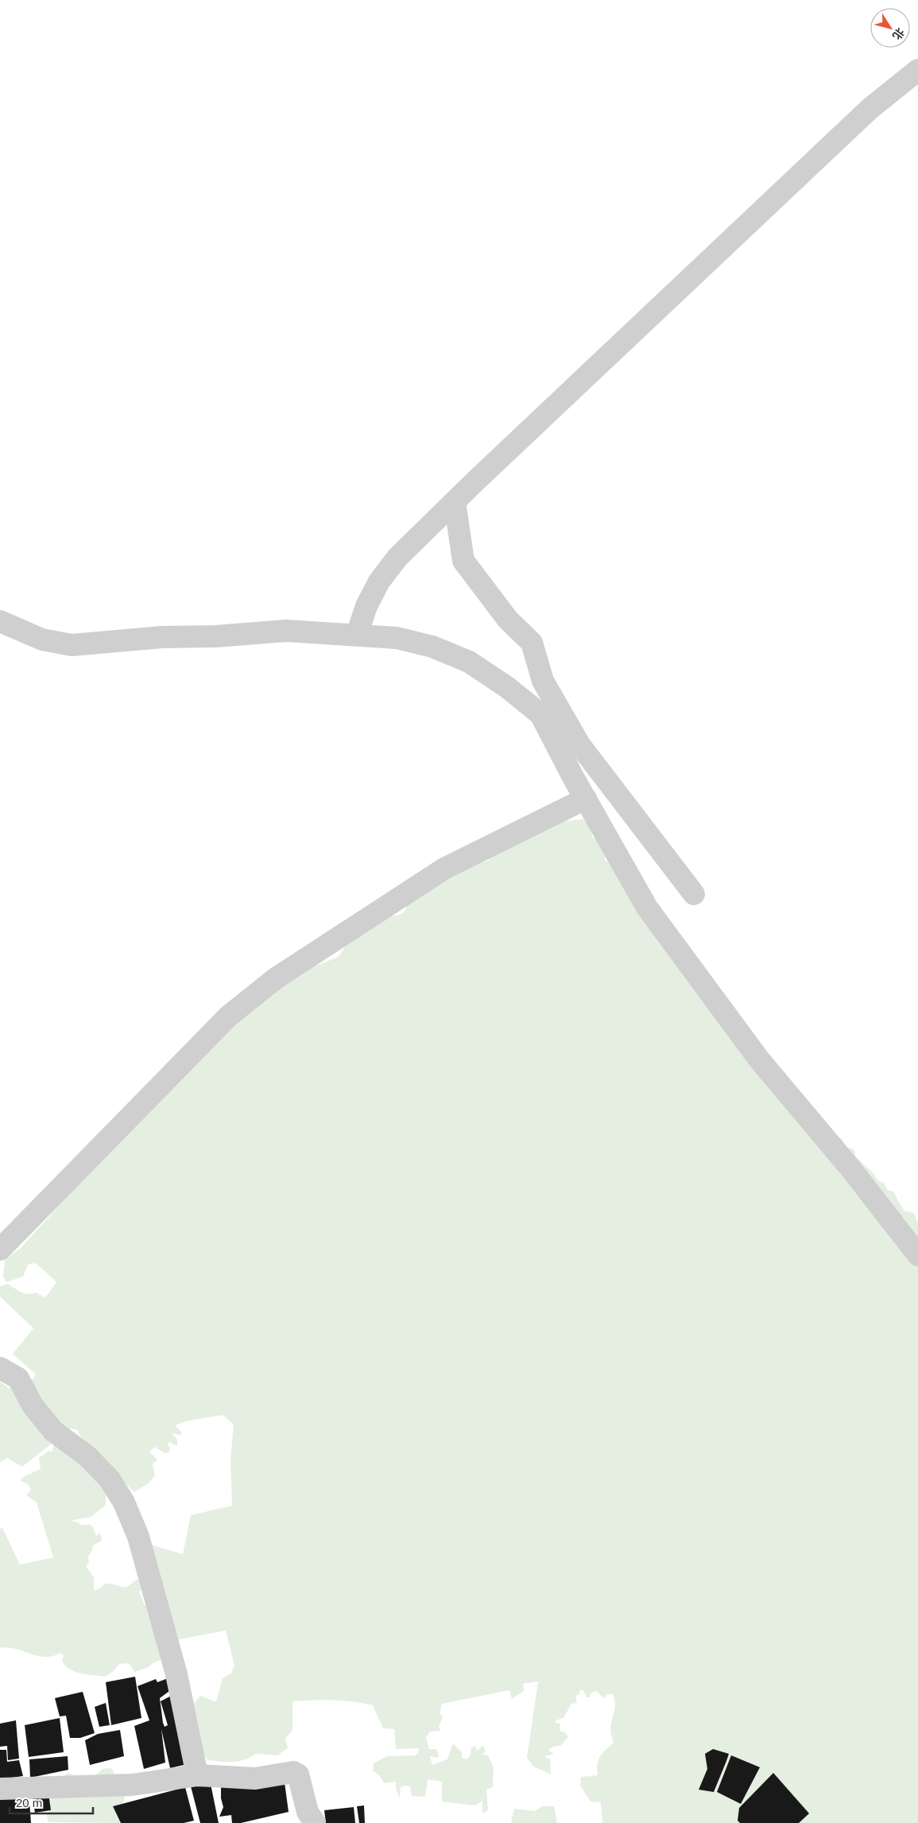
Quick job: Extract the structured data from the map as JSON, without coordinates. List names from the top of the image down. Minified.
{"scale_bar":"20 m","north":"bottom right"}
